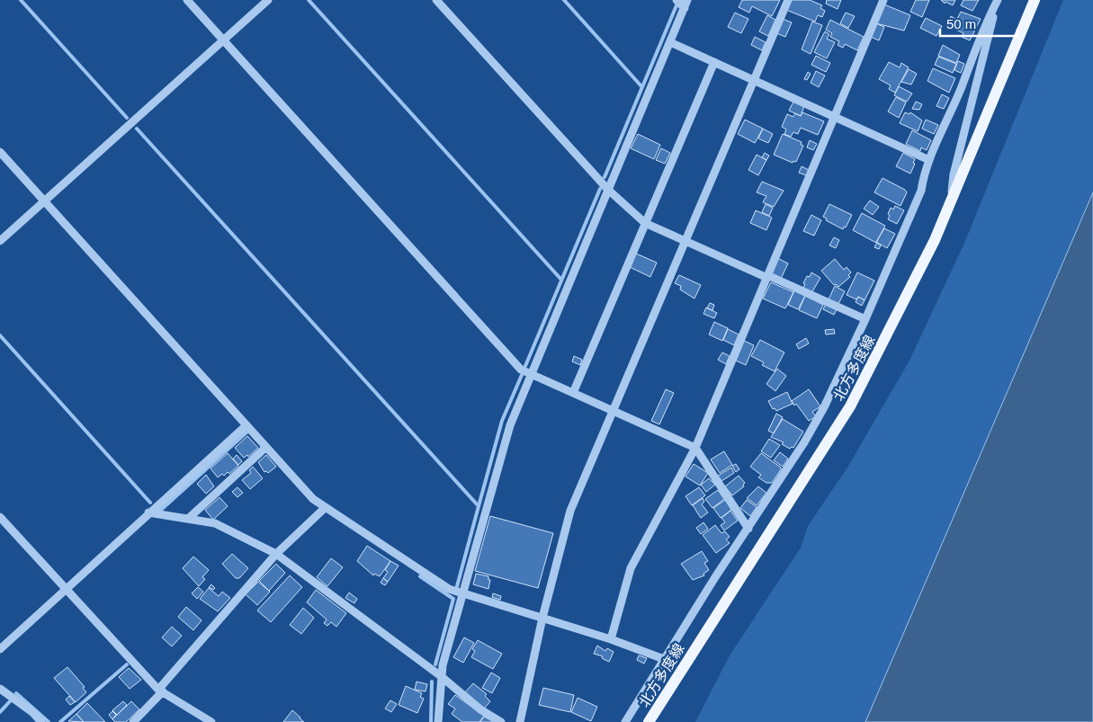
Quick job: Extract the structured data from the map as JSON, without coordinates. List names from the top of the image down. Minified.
{"streets":{"main road":["北方多度線"]},"scale_bar":"50 m"}
